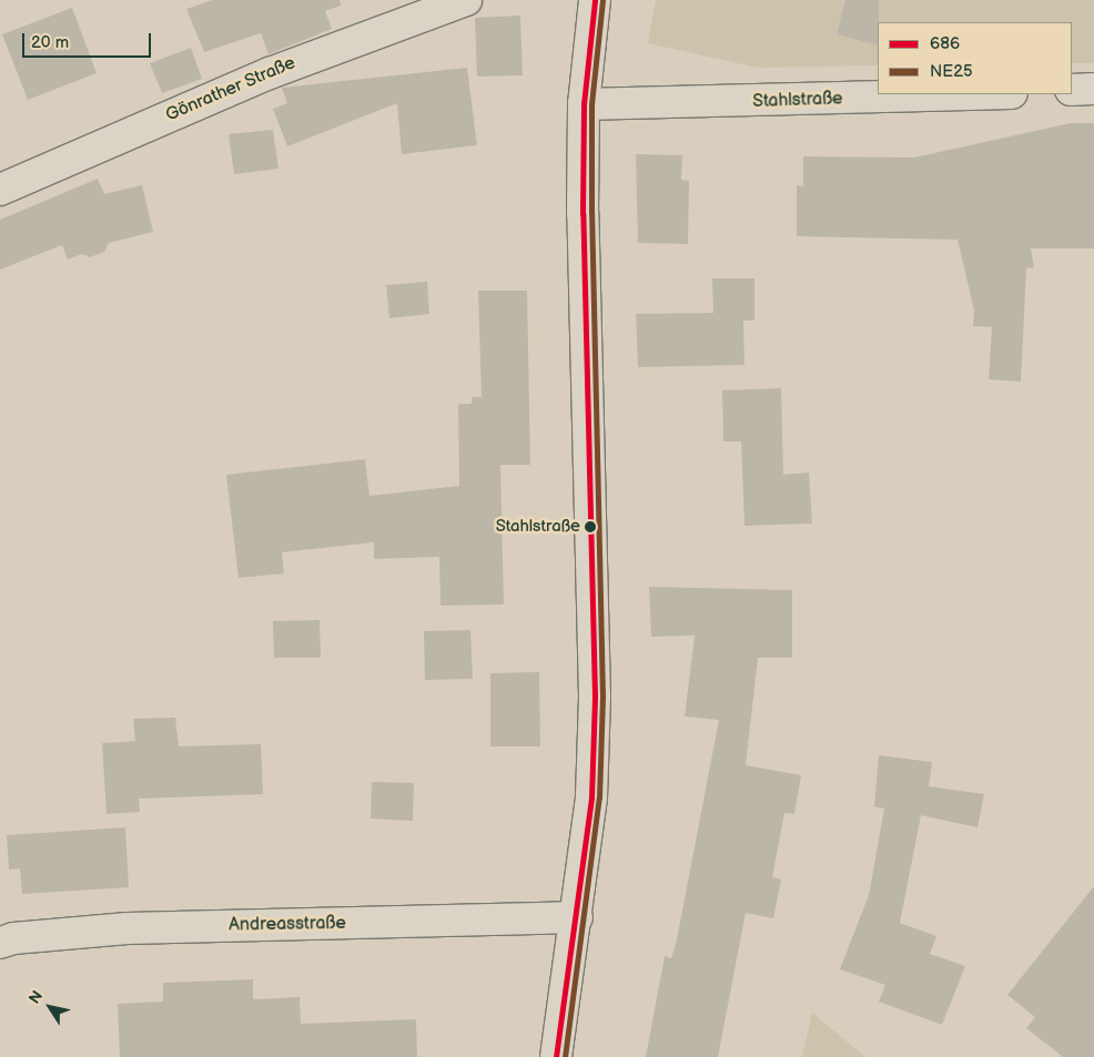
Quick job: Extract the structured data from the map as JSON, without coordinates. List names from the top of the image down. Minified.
{"streets":{"street":["Gönrather Straße","Stahlstraße","Andreasstraße"]},"places":["Stahlstraße"],"lines":["transit line 686","transit line NE25"],"legend":["686","NE25"],"scale_bar":"20 m","north":"top left"}
